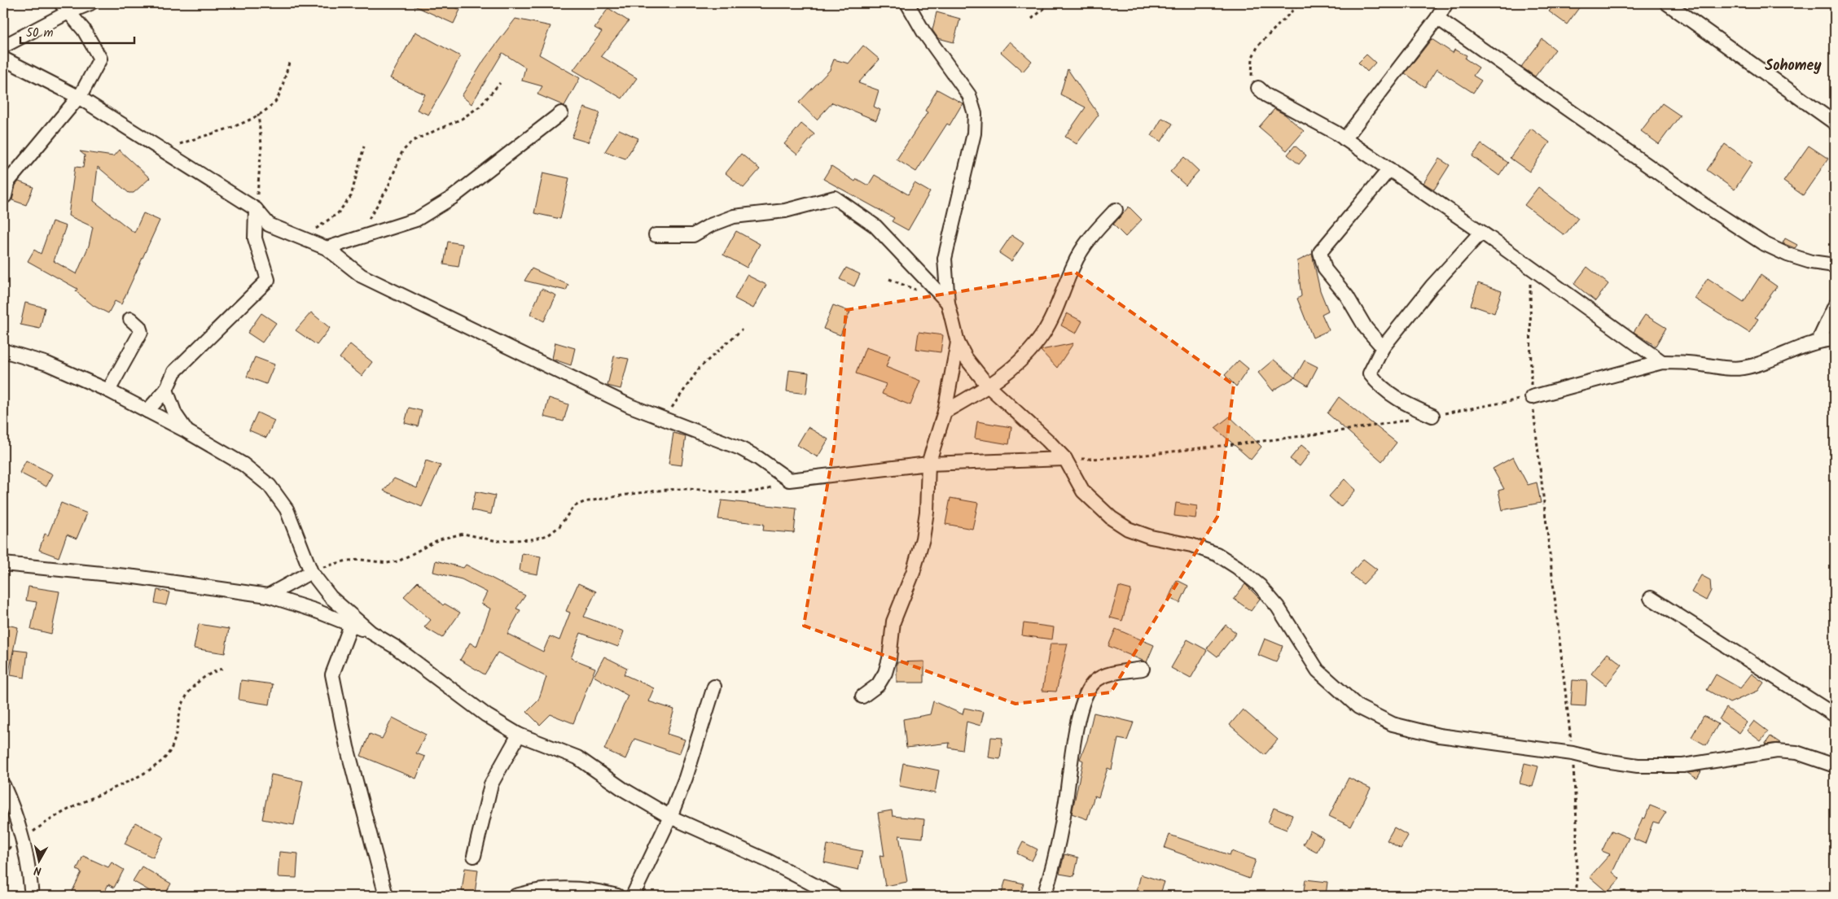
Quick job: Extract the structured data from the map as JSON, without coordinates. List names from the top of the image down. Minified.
{"districts":["Sohomey"],"scale_bar":"50 m","north":"bottom"}
